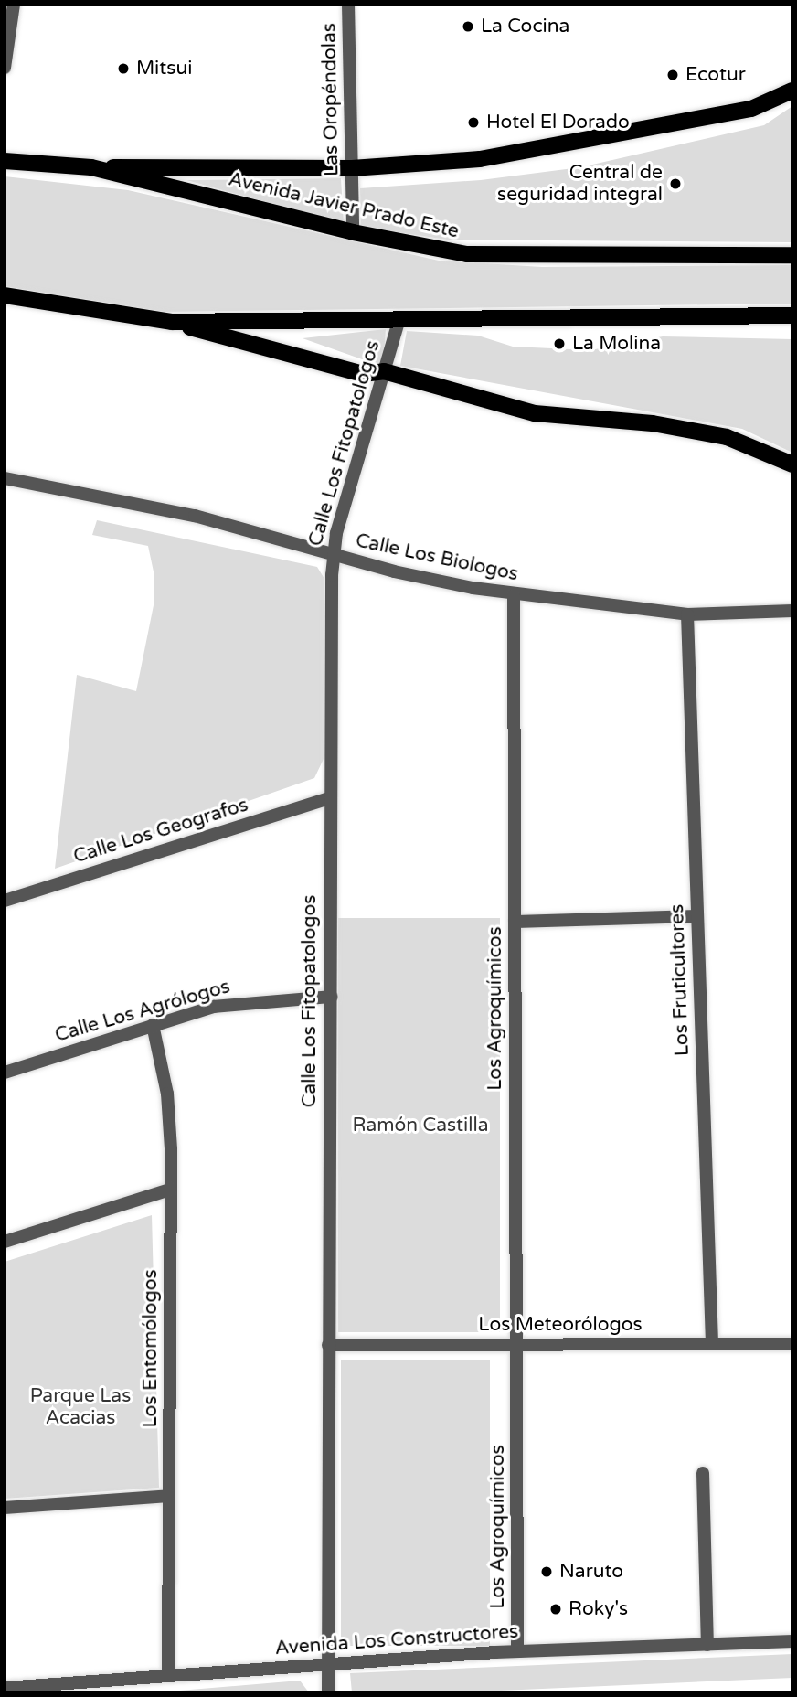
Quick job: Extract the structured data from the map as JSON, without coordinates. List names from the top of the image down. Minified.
{"streets":{"main road":["Avenida Javier Prado Este"],"street":["Las Oropéndolas","Calle Los Fitopatologos","Calle Los Biologos","Calle Los Geografos","Los Fruticultores","Los Agroquímicos","Calle Los Agrólogos","Los Meteorólogos","Los Entomólogos","Avenida Los Constructores"]},"crossings":[["Las Oropéndolas","Avenida Javier Prado Este"],["Calle Los Fitopatologos","Calle Los Biologos"],["Calle Los Fitopatologos","Calle Los Geografos"],["Calle Los Fitopatologos","Calle Los Agrólogos"],["Calle Los Fitopatologos","Los Meteorólogos"],["Calle Los Fitopatologos","Avenida Los Constructores"],["Calle Los Biologos","Los Fruticultores"],["Calle Los Biologos","Los Agroquímicos"],["Los Fruticultores","Los Meteorólogos"],["Los Agroquímicos","Los Meteorólogos"],["Los Agroquímicos","Avenida Los Constructores"],["Calle Los Agrólogos","Los Entomólogos"],["Los Entomólogos","Avenida Los Constructores"]],"parks":["Ramón Castilla","Parque Las Acacias"],"places":["La Cocina","Mitsui","Ecotur","Hotel El Dorado","Central de seguridad integral","La Molina","Naruto","Roky's"]}
